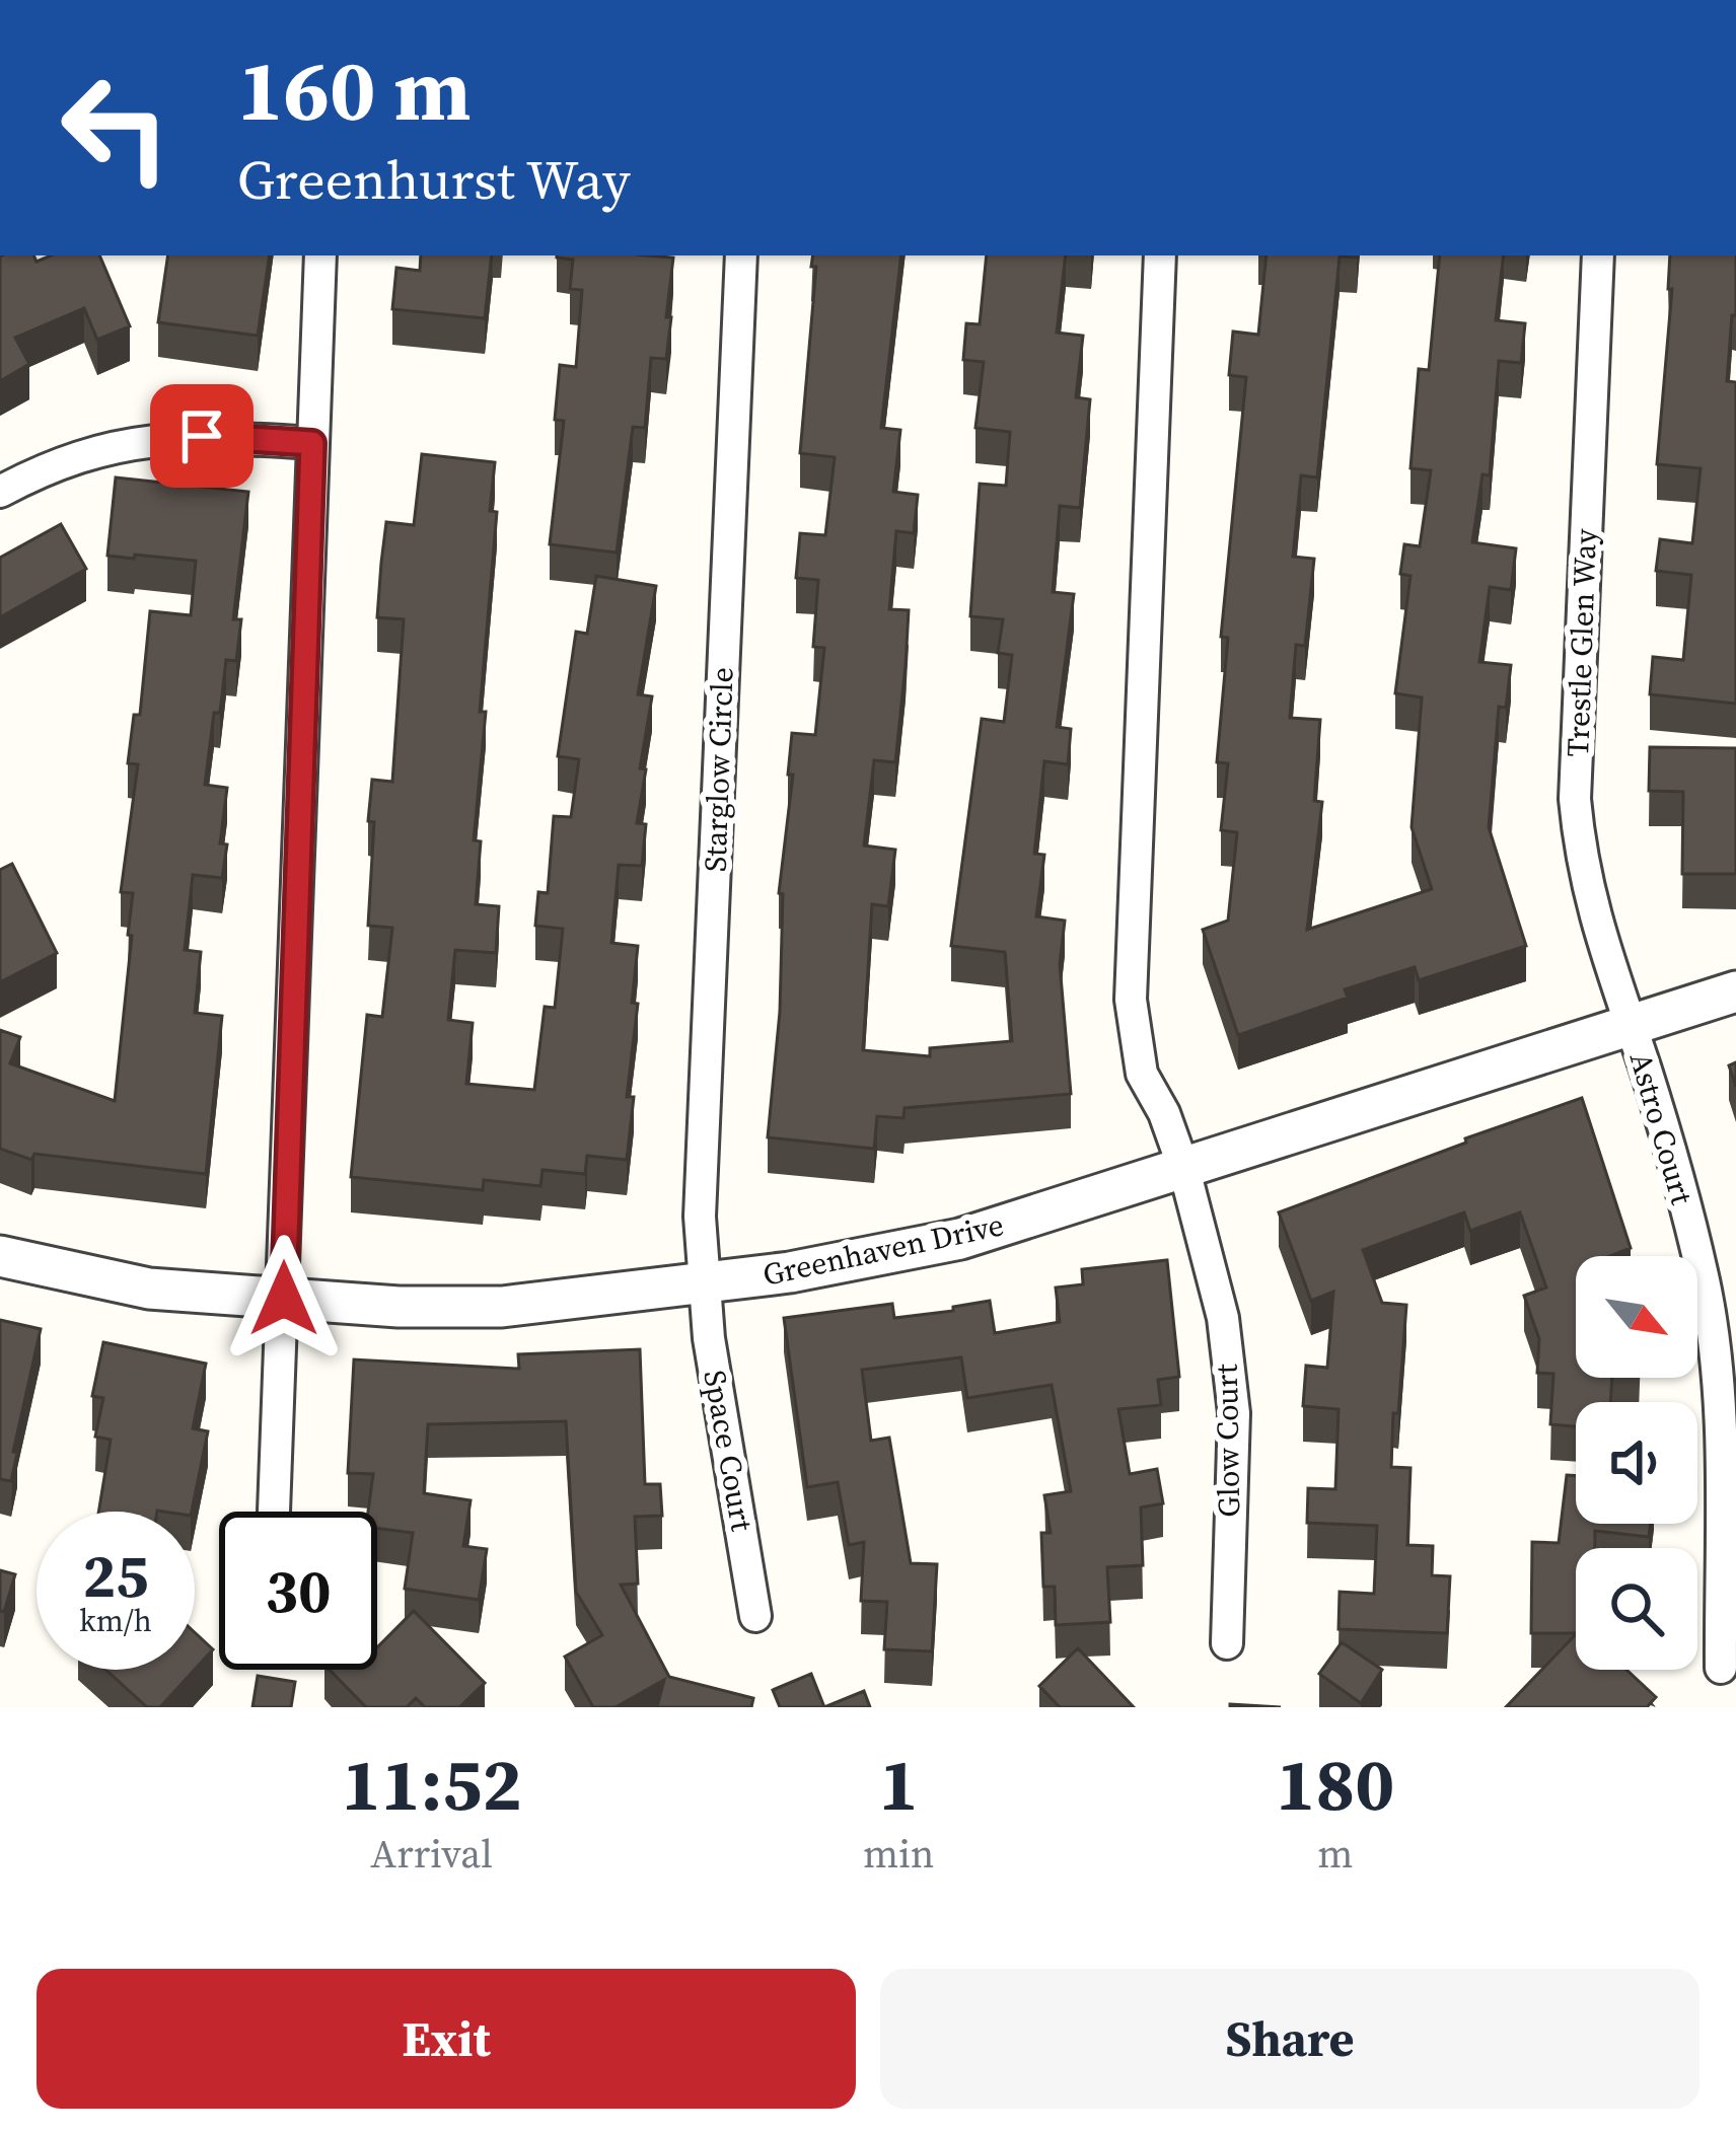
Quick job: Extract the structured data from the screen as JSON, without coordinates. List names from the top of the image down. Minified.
{"streets":{"street":["Trestle Glen Way","Starglow Circle","Astro Court","Greenhaven Drive","Glow Court","Space Court"]},"crossings":[["Trestle Glen Way","Astro Court"],["Trestle Glen Way","Greenhaven Drive"],["Starglow Circle","Greenhaven Drive"],["Starglow Circle","Space Court"],["Astro Court","Greenhaven Drive"],["Greenhaven Drive","Glow Court"],["Greenhaven Drive","Space Court"]],"north":"bottom right","page":{"turn":["160 m","Greenhurst Way"],"speed":"25 km/h","limit":"30","eta":["11:52","Arrival","1","min","180","m"],"buttons":["Exit","Share"]}}
